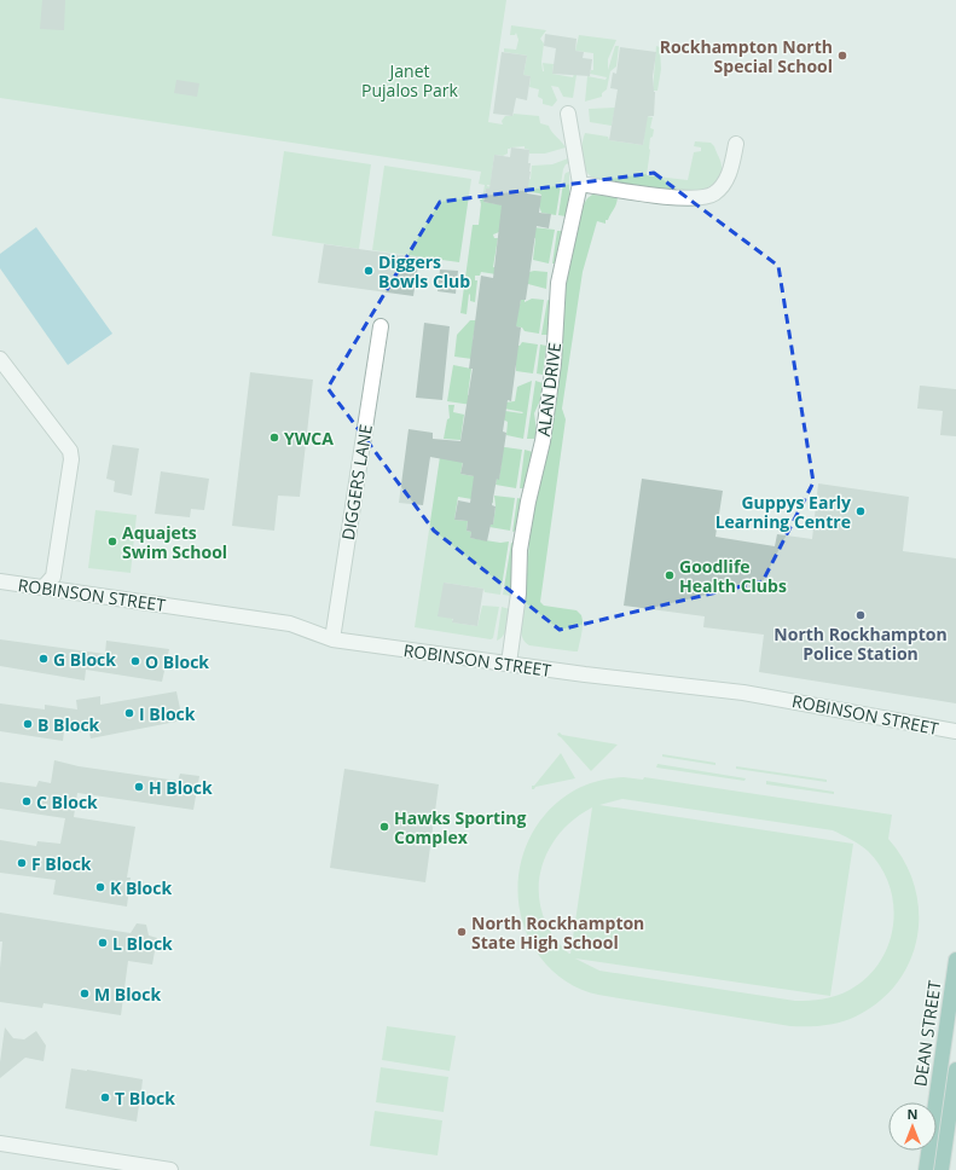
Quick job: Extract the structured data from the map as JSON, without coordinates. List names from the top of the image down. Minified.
{"streets":{"main road":["DEAN STREET"],"street":["ALAN DRIVE","DIGGERS LANE","ROBINSON STREET"]},"crossings":[["ALAN DRIVE","ROBINSON STREET"],["DIGGERS LANE","ROBINSON STREET"]],"parks":["Janet Pujalos Park"],"places":["Rockhampton North Special School","Diggers Bowls Club","YWCA","Guppys Early Learning Centre","Aquajets Swim School","Goodlife Health Clubs","North Rockhampton Police Station","G Block","O Block","I Block","B Block","H Block","C Block","Hawks Sporting Complex","F Block","K Block","North Rockhampton State High School","L Block","M Block","T Block"],"north":"top"}
